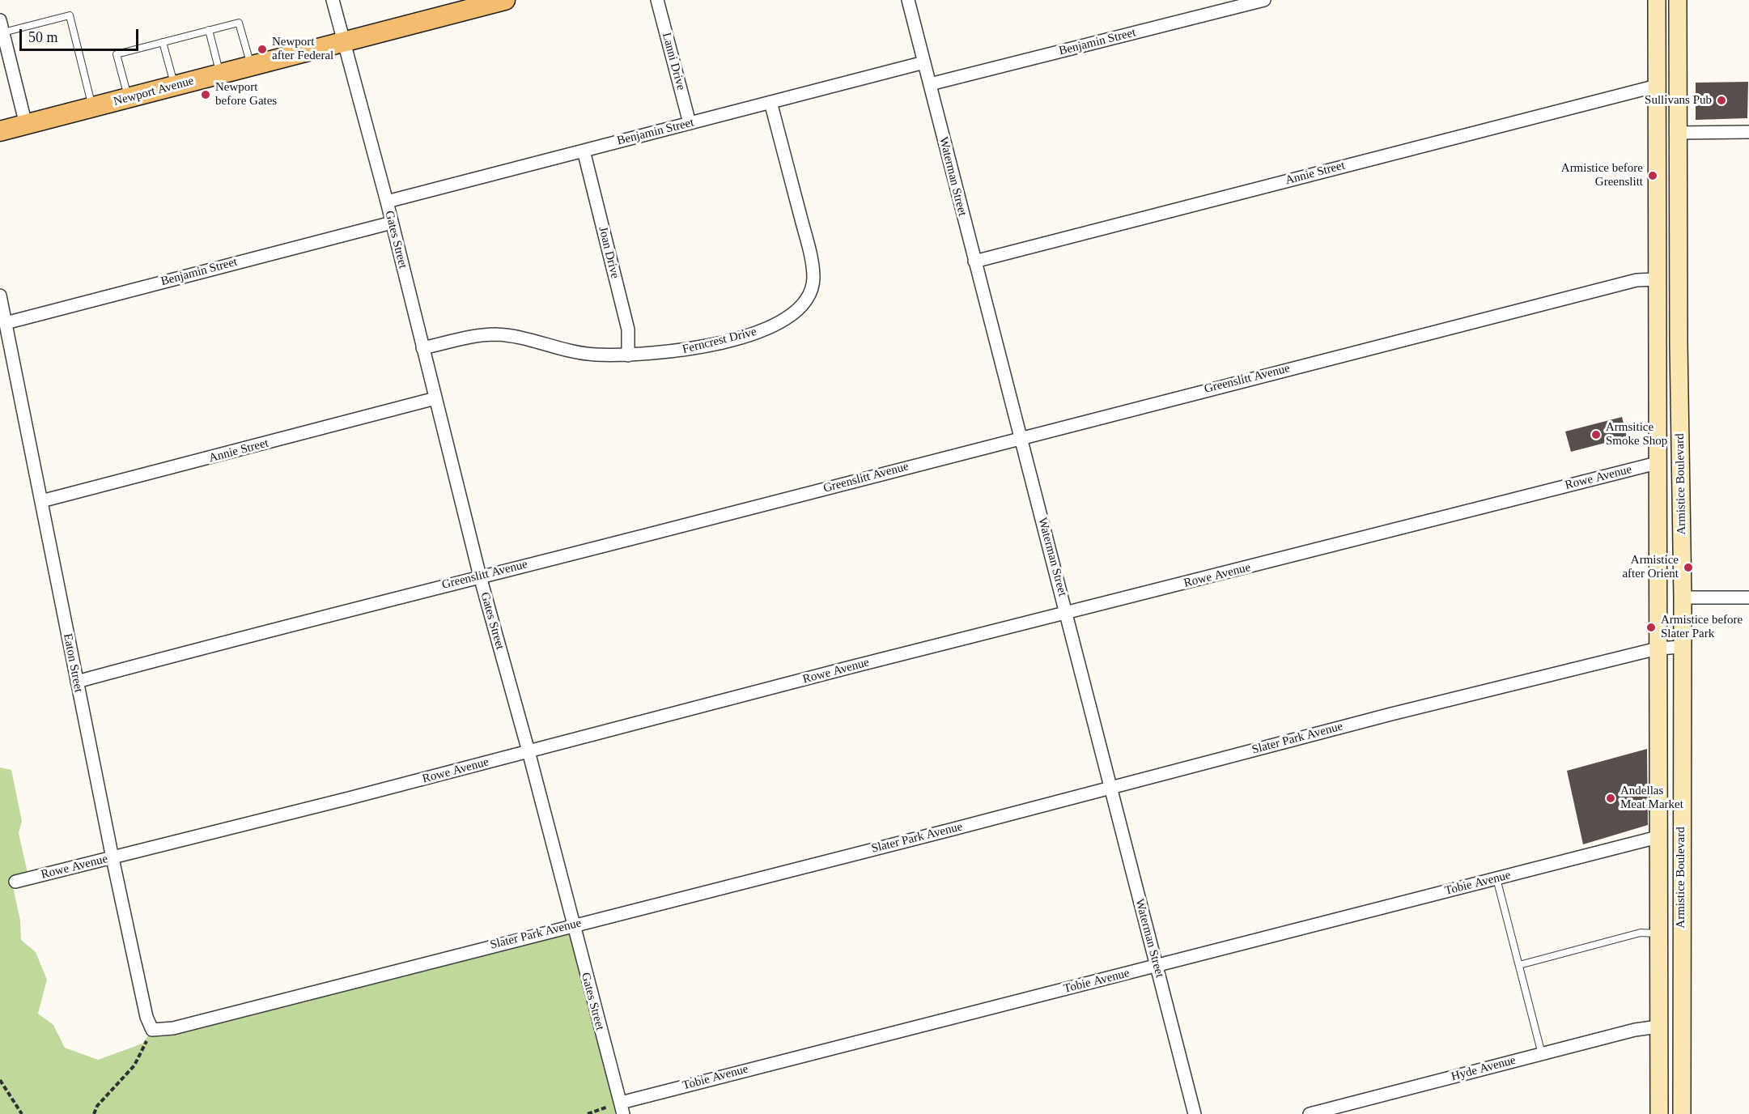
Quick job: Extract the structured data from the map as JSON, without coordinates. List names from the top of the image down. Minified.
{"streets":{"main road":["Newport Avenue","Armistice Boulevard"],"street":["Benjamin Street","Lanni Drive","Annie Street","Waterman Street","Gates Street","Joan Drive","Ferncrest Drive","Greenslitt Avenue","Rowe Avenue","Eaton Street","Slater Park Avenue","Tobie Avenue","Hyde Avenue"]},"crossings":[["Benjamin Street","Lanni Drive"],["Benjamin Street","Waterman Street"],["Benjamin Street","Gates Street"],["Benjamin Street","Joan Drive"],["Benjamin Street","Ferncrest Drive"],["Benjamin Street","Eaton Street"],["Newport Avenue","Gates Street"],["Annie Street","Waterman Street"],["Annie Street","Gates Street"],["Annie Street","Armistice Boulevard"],["Annie Street","Eaton Street"],["Waterman Street","Greenslitt Avenue"],["Waterman Street","Rowe Avenue"],["Waterman Street","Slater Park Avenue"],["Waterman Street","Tobie Avenue"],["Gates Street","Ferncrest Drive"],["Gates Street","Greenslitt Avenue"],["Gates Street","Rowe Avenue"],["Gates Street","Slater Park Avenue"],["Gates Street","Tobie Avenue"],["Joan Drive","Ferncrest Drive"],["Greenslitt Avenue","Armistice Boulevard"],["Greenslitt Avenue","Eaton Street"],["Rowe Avenue","Armistice Boulevard"],["Rowe Avenue","Eaton Street"],["Armistice Boulevard","Slater Park Avenue"],["Armistice Boulevard","Tobie Avenue"],["Armistice Boulevard","Hyde Avenue"],["Eaton Street","Slater Park Avenue"]],"places":["Newport after Federal","Newport before Gates","Sullivans Pub","Armistice before Greenslitt","Armsitice Smoke Shop","Armistice after Orient","Armistice before Slater Park","Andellas Meat Market"],"scale_bar":"50 m"}
